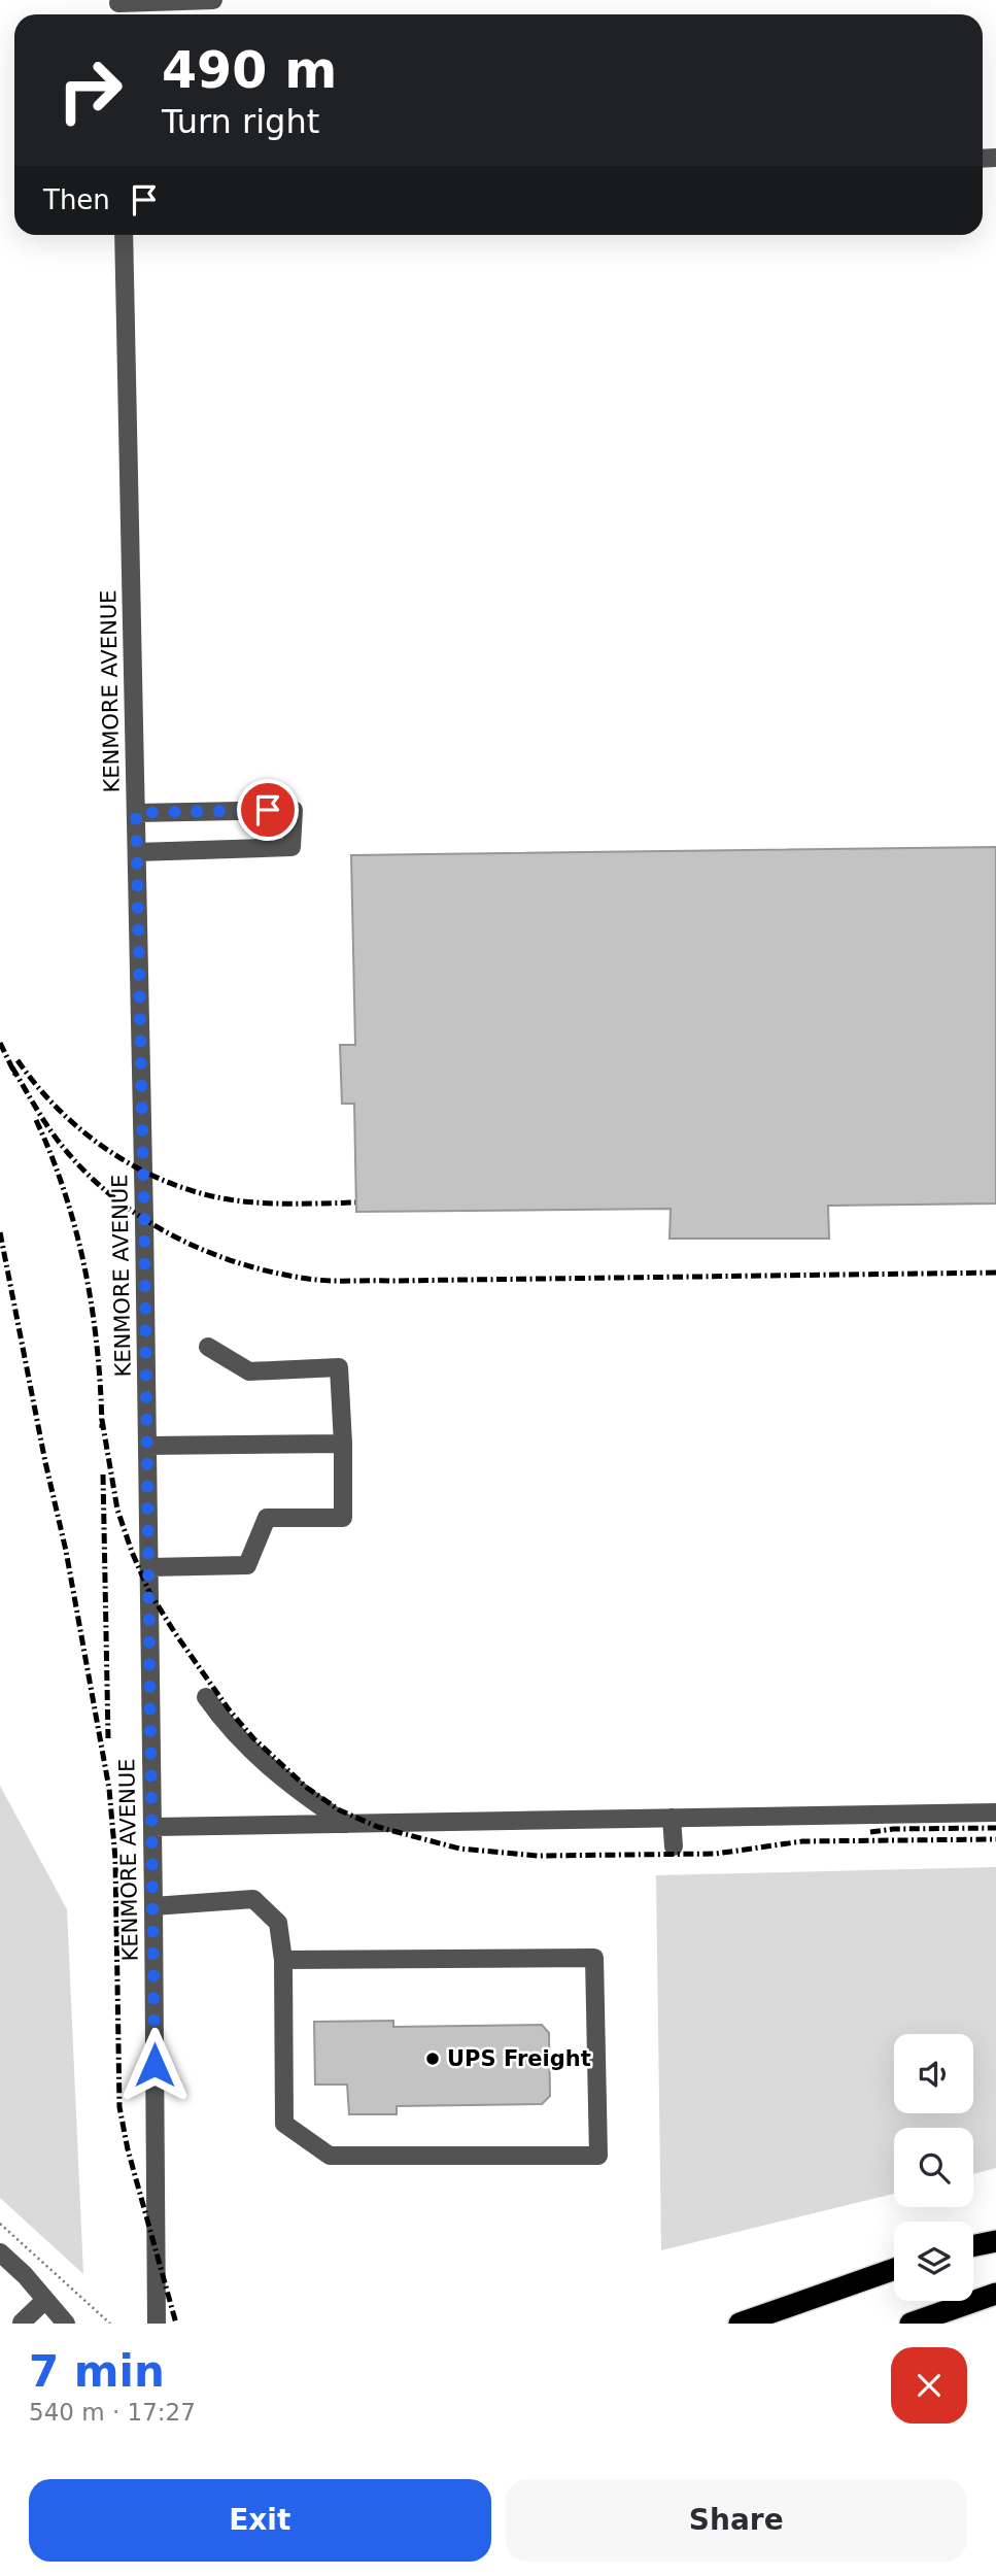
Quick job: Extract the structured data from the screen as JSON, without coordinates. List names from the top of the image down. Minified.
{"streets":{"street":["KENMORE AVENUE"]},"places":["UPS Freight"],"page":{"turn":["490 m","Turn right"],"then":"Then","heading":["7 min","540 m · 17:27"],"buttons":["Exit","Share"]}}
